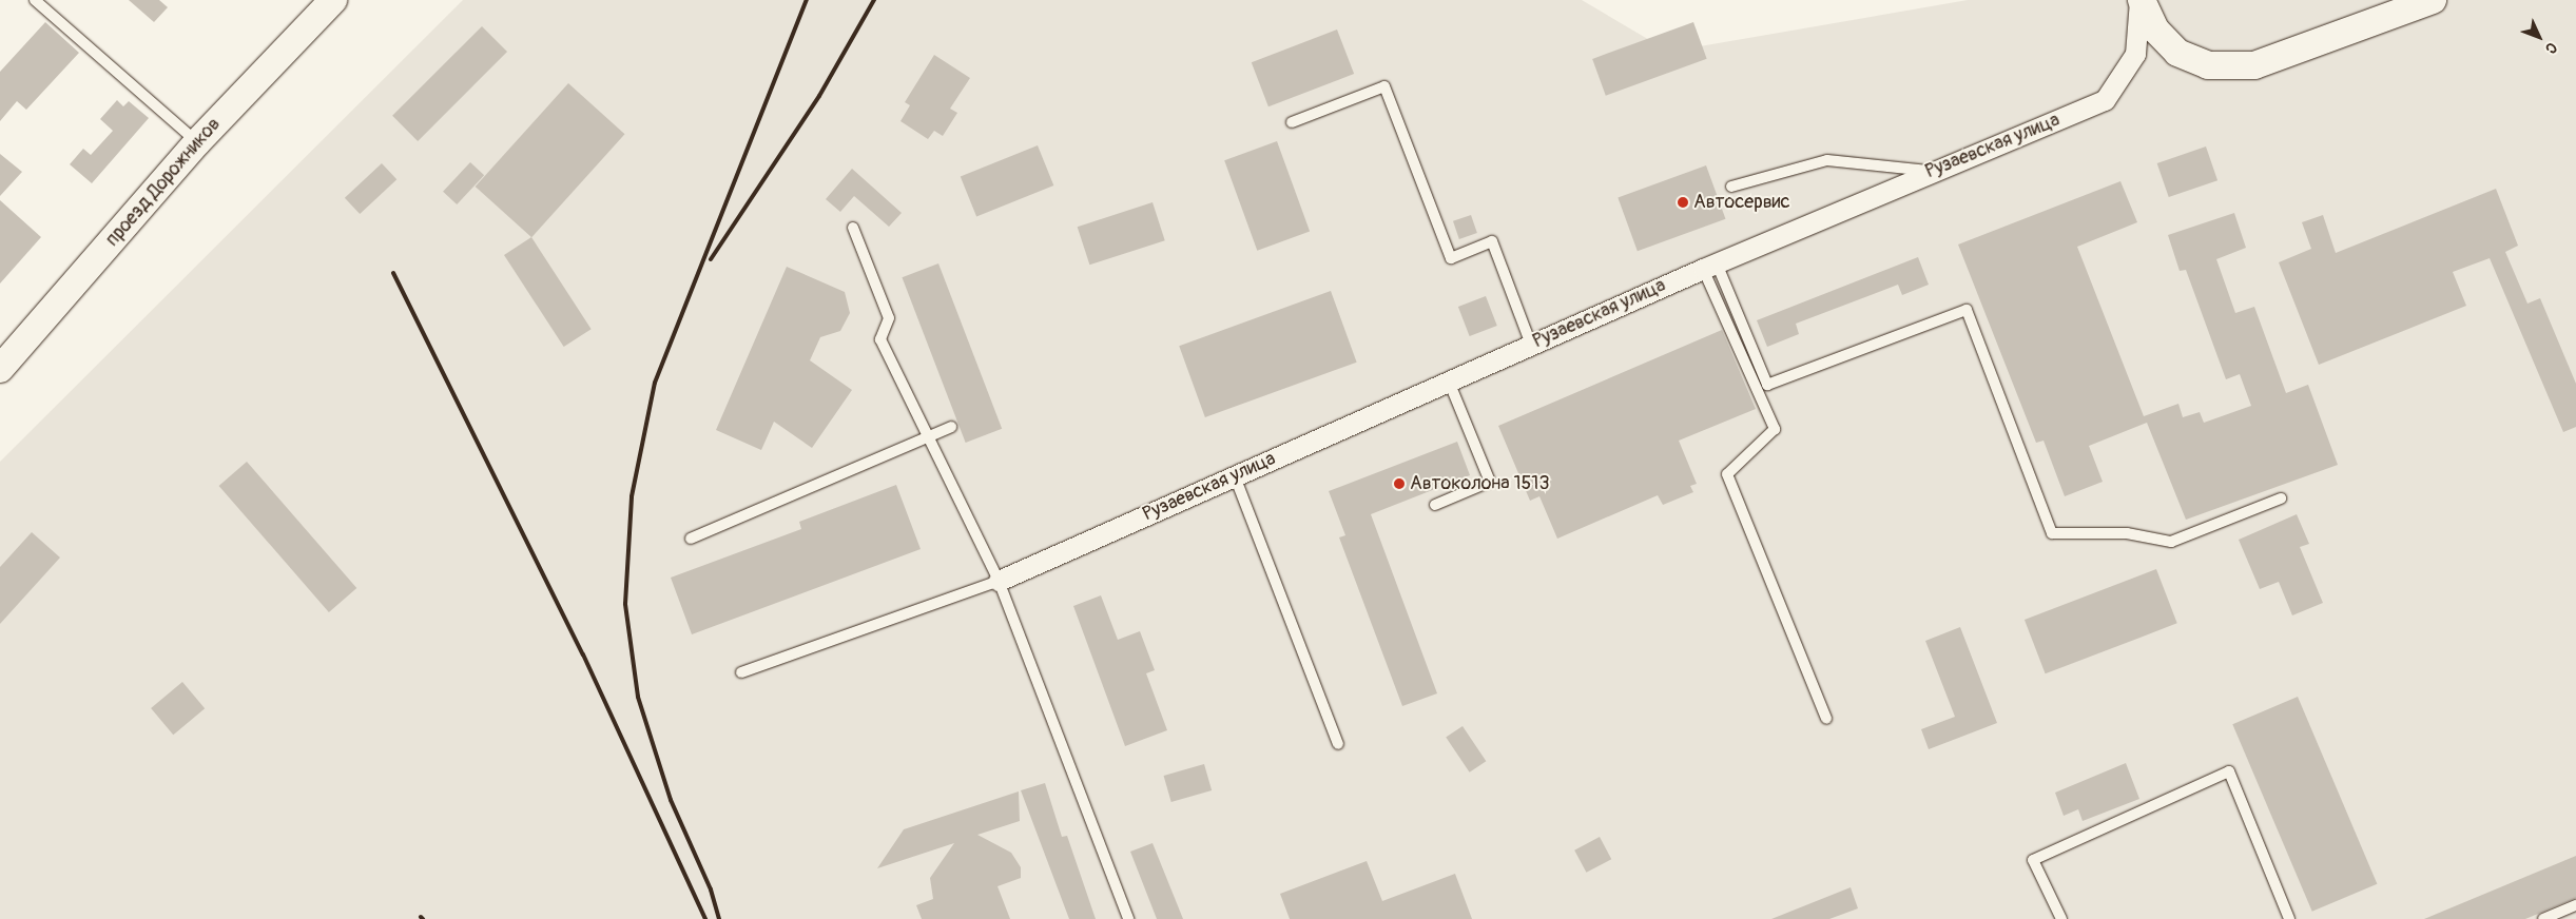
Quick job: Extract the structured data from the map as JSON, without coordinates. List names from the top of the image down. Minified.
{"streets":{"main road":["проезд Дорожников"],"street":["Рузаевская улица"]},"places":["Автосервис","Автоколона 1513"],"north":"bottom right"}
